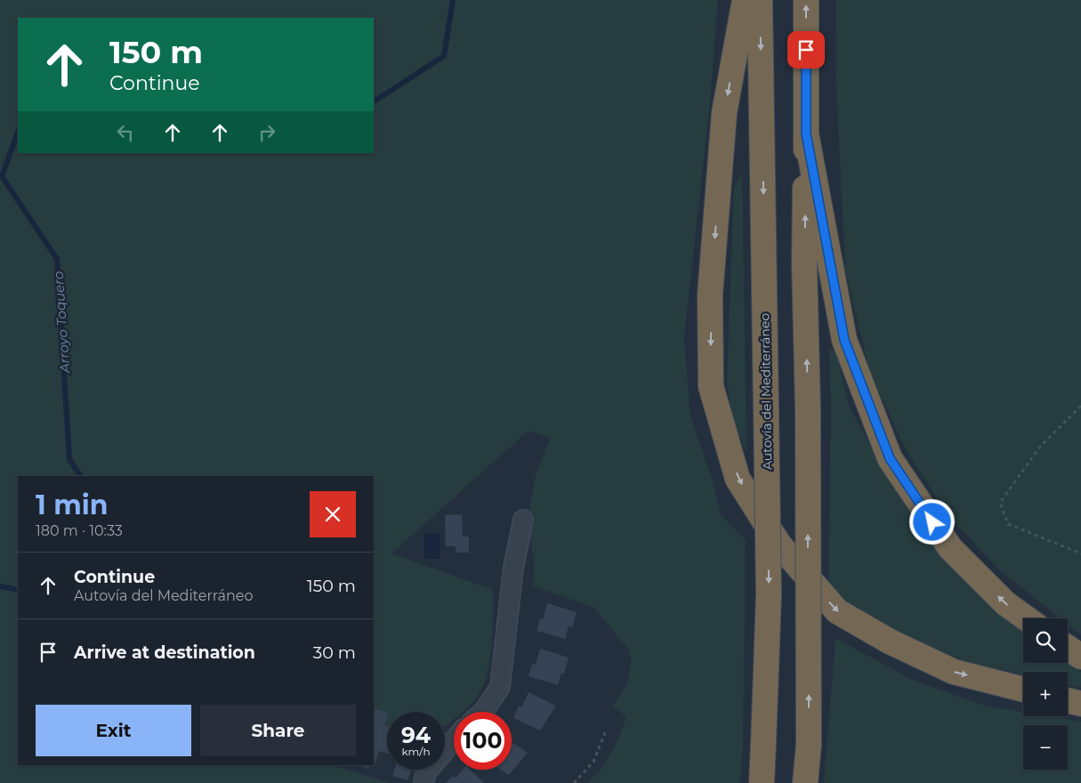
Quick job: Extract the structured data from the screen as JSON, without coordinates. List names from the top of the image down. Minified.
{"streets":{"highway":["Autovía del Mediterráneo"]},"water":["Arroyo Toquero"],"page":{"turn":["150 m","Continue"],"heading":["1 min","180 m · 10:33"],"list":[{"name":"Continue","note":"Autovía del Mediterráneo","value":"150 m"},{"name":"Arrive at destination","value":"30 m"}],"map_buttons":["+","−"],"buttons":["Exit","Share"],"speed":"94 km/h","limit":"100"}}
